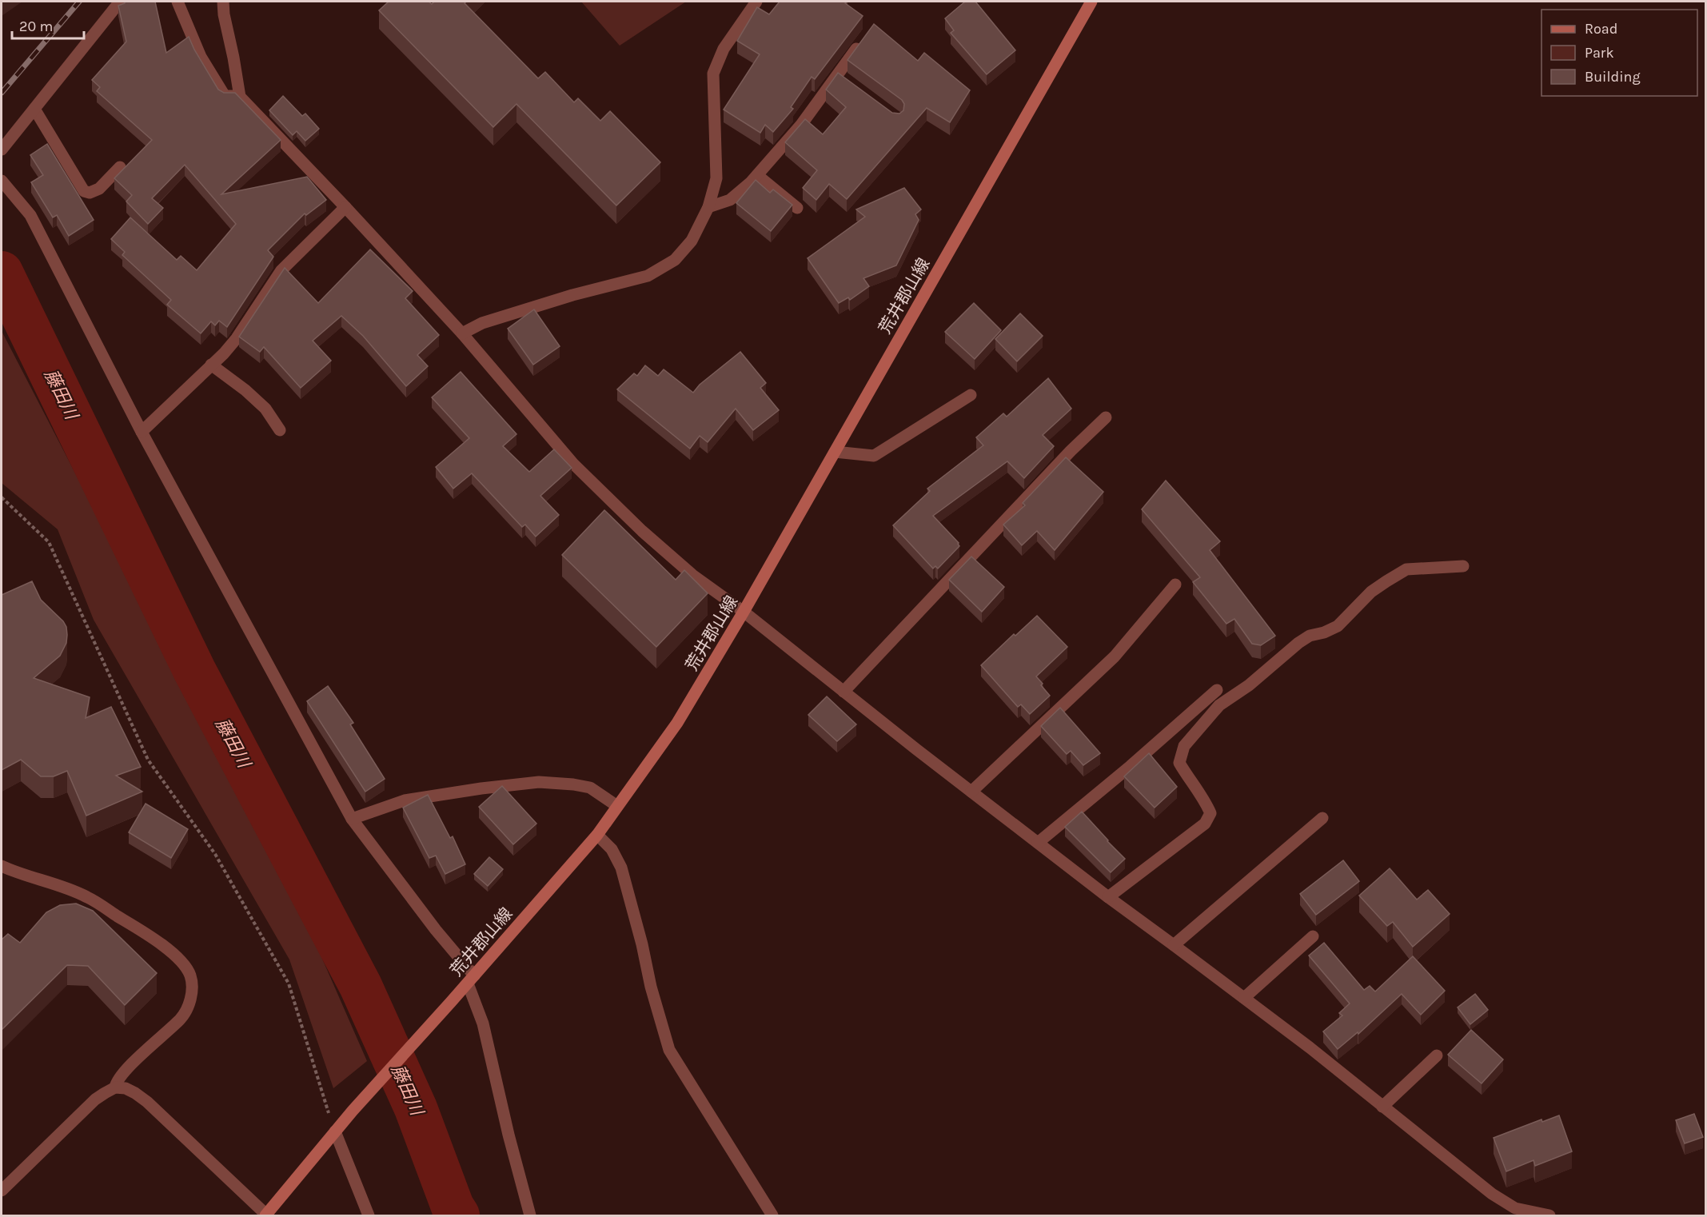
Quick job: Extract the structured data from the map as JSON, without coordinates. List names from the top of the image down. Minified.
{"streets":{"main road":["荒井郡山線"]},"water":["藤田川"],"legend":["Road","Park","Building"],"scale_bar":"20 m"}
